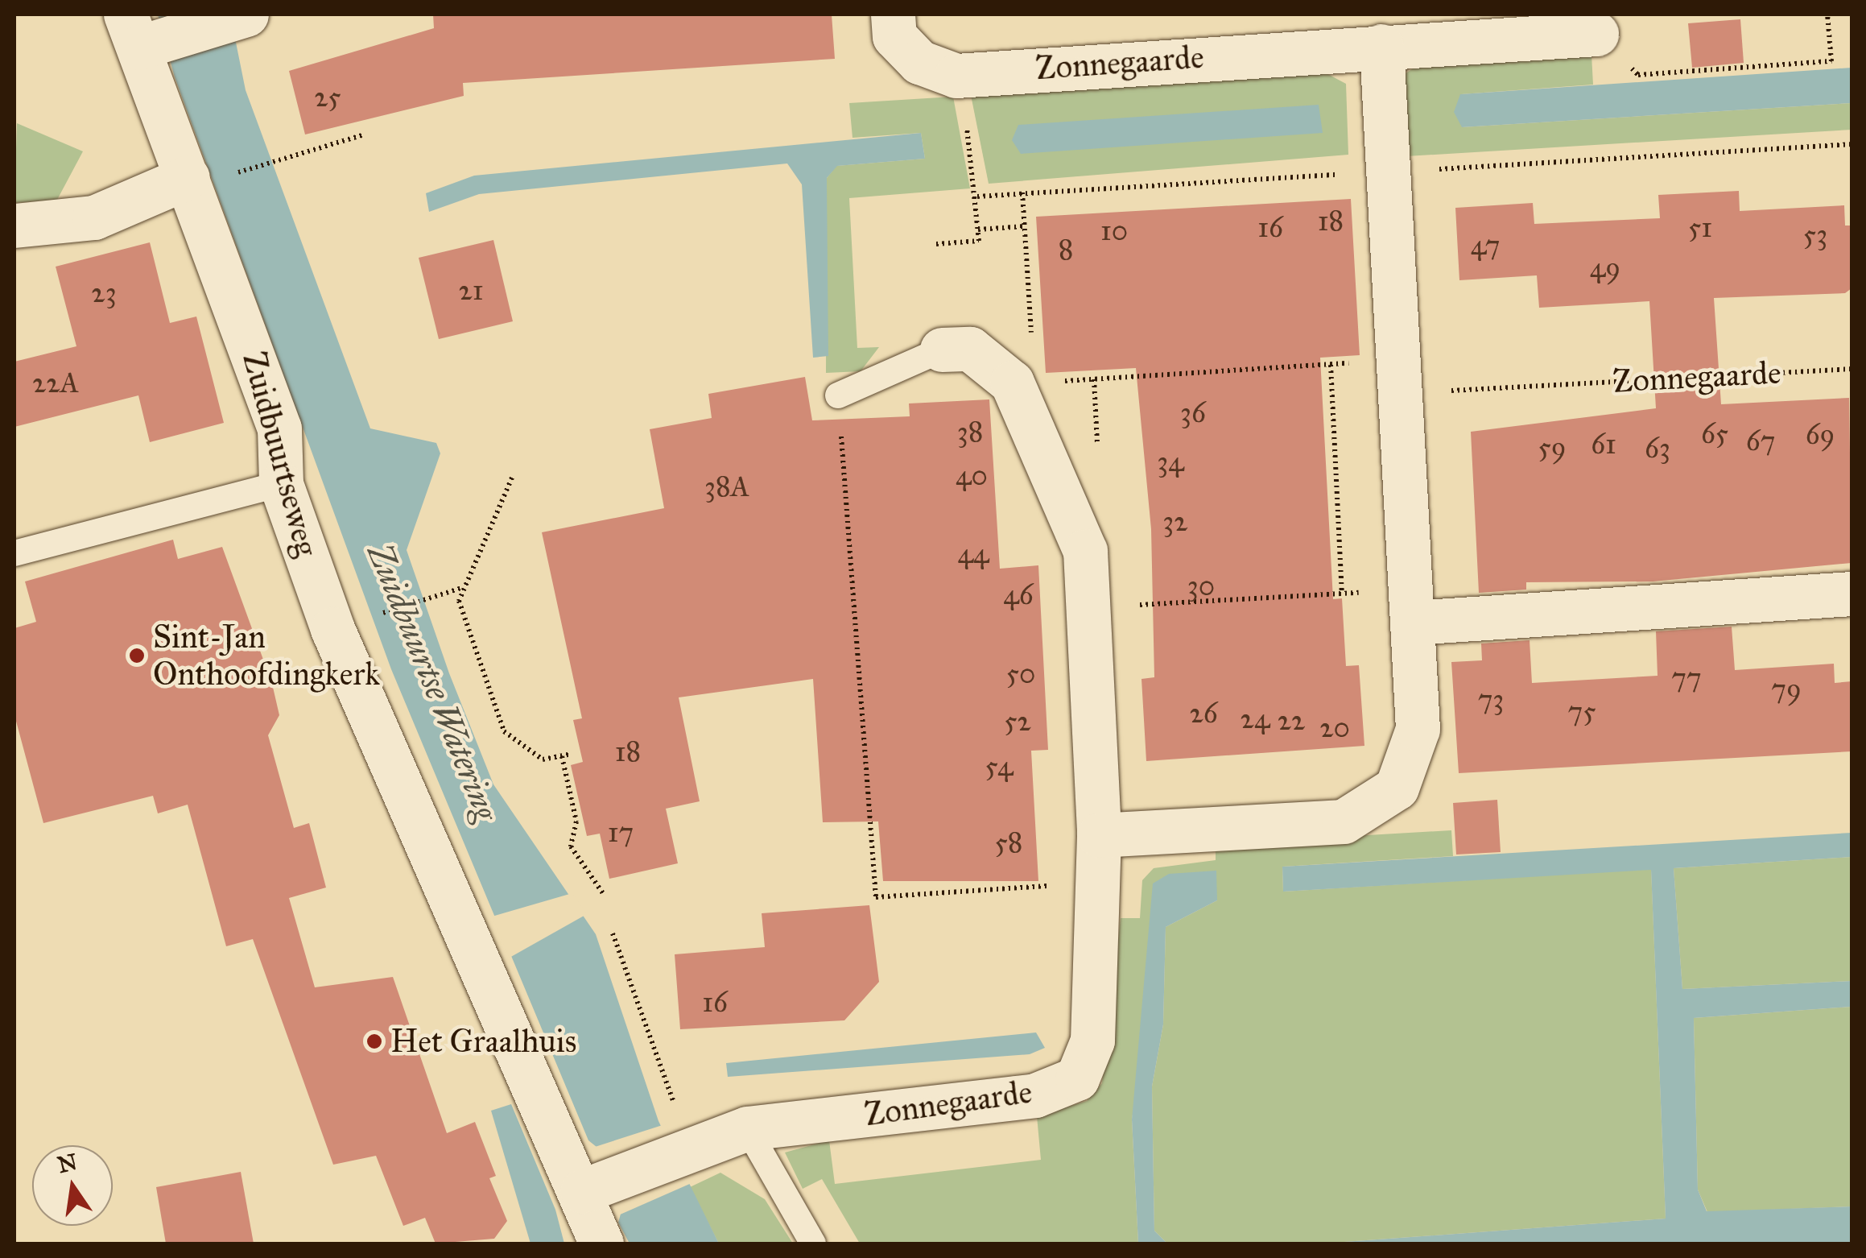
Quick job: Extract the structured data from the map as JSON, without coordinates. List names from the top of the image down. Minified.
{"streets":{"street":["Zonnegaarde","Zuidbuurtseweg"]},"crossings":[["Zonnegaarde","Zuidbuurtseweg"]],"water":["Zuidbuurtse Watering"],"places":["Sint-Jan Onthoofdingkerk","Het Graalhuis"],"house_numbers":["25","18","16","51","10","53","47","8","49","21","23","22A","36","38","65","69","67","61","59","63","34","40","38A","32","44","30","46","50","77","79","73","75","26","24","22","52","20","18","54","17","58","16"],"north":"top"}
